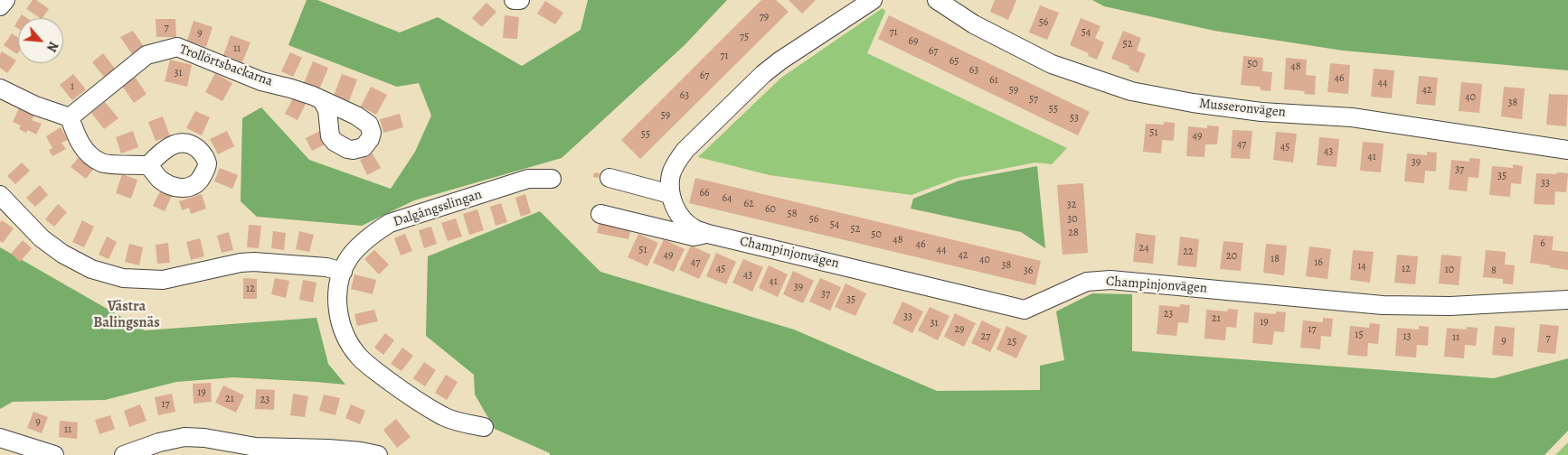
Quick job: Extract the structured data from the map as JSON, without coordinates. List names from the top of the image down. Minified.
{"streets":{"street":["Trollörtsbackarna","Musseronvägen","Dalgångsslingan","Champinjonvägen"]},"districts":["Västra Balingsnäs"],"house_numbers":["79","56","7","71","54","9","75","69","52","11","67","71","65","50","48","63","31","67","46","61","44","1","59","42","63","40","57","38","55","59","53","51","55","49","47","45","43","41","39","37","35","33","66","64","62","32","60","58","56","30","54","52","28","50","48","6","46","24","51","44","22","49","42","20","18","40","47","16","38","14","45","12","10","36","8","43","41","39","12","37","35","23","33","21","19","31","29","17","15","27","13","11","7","9","25","19","21","23","17","9","11"],"north":"bottom right"}
